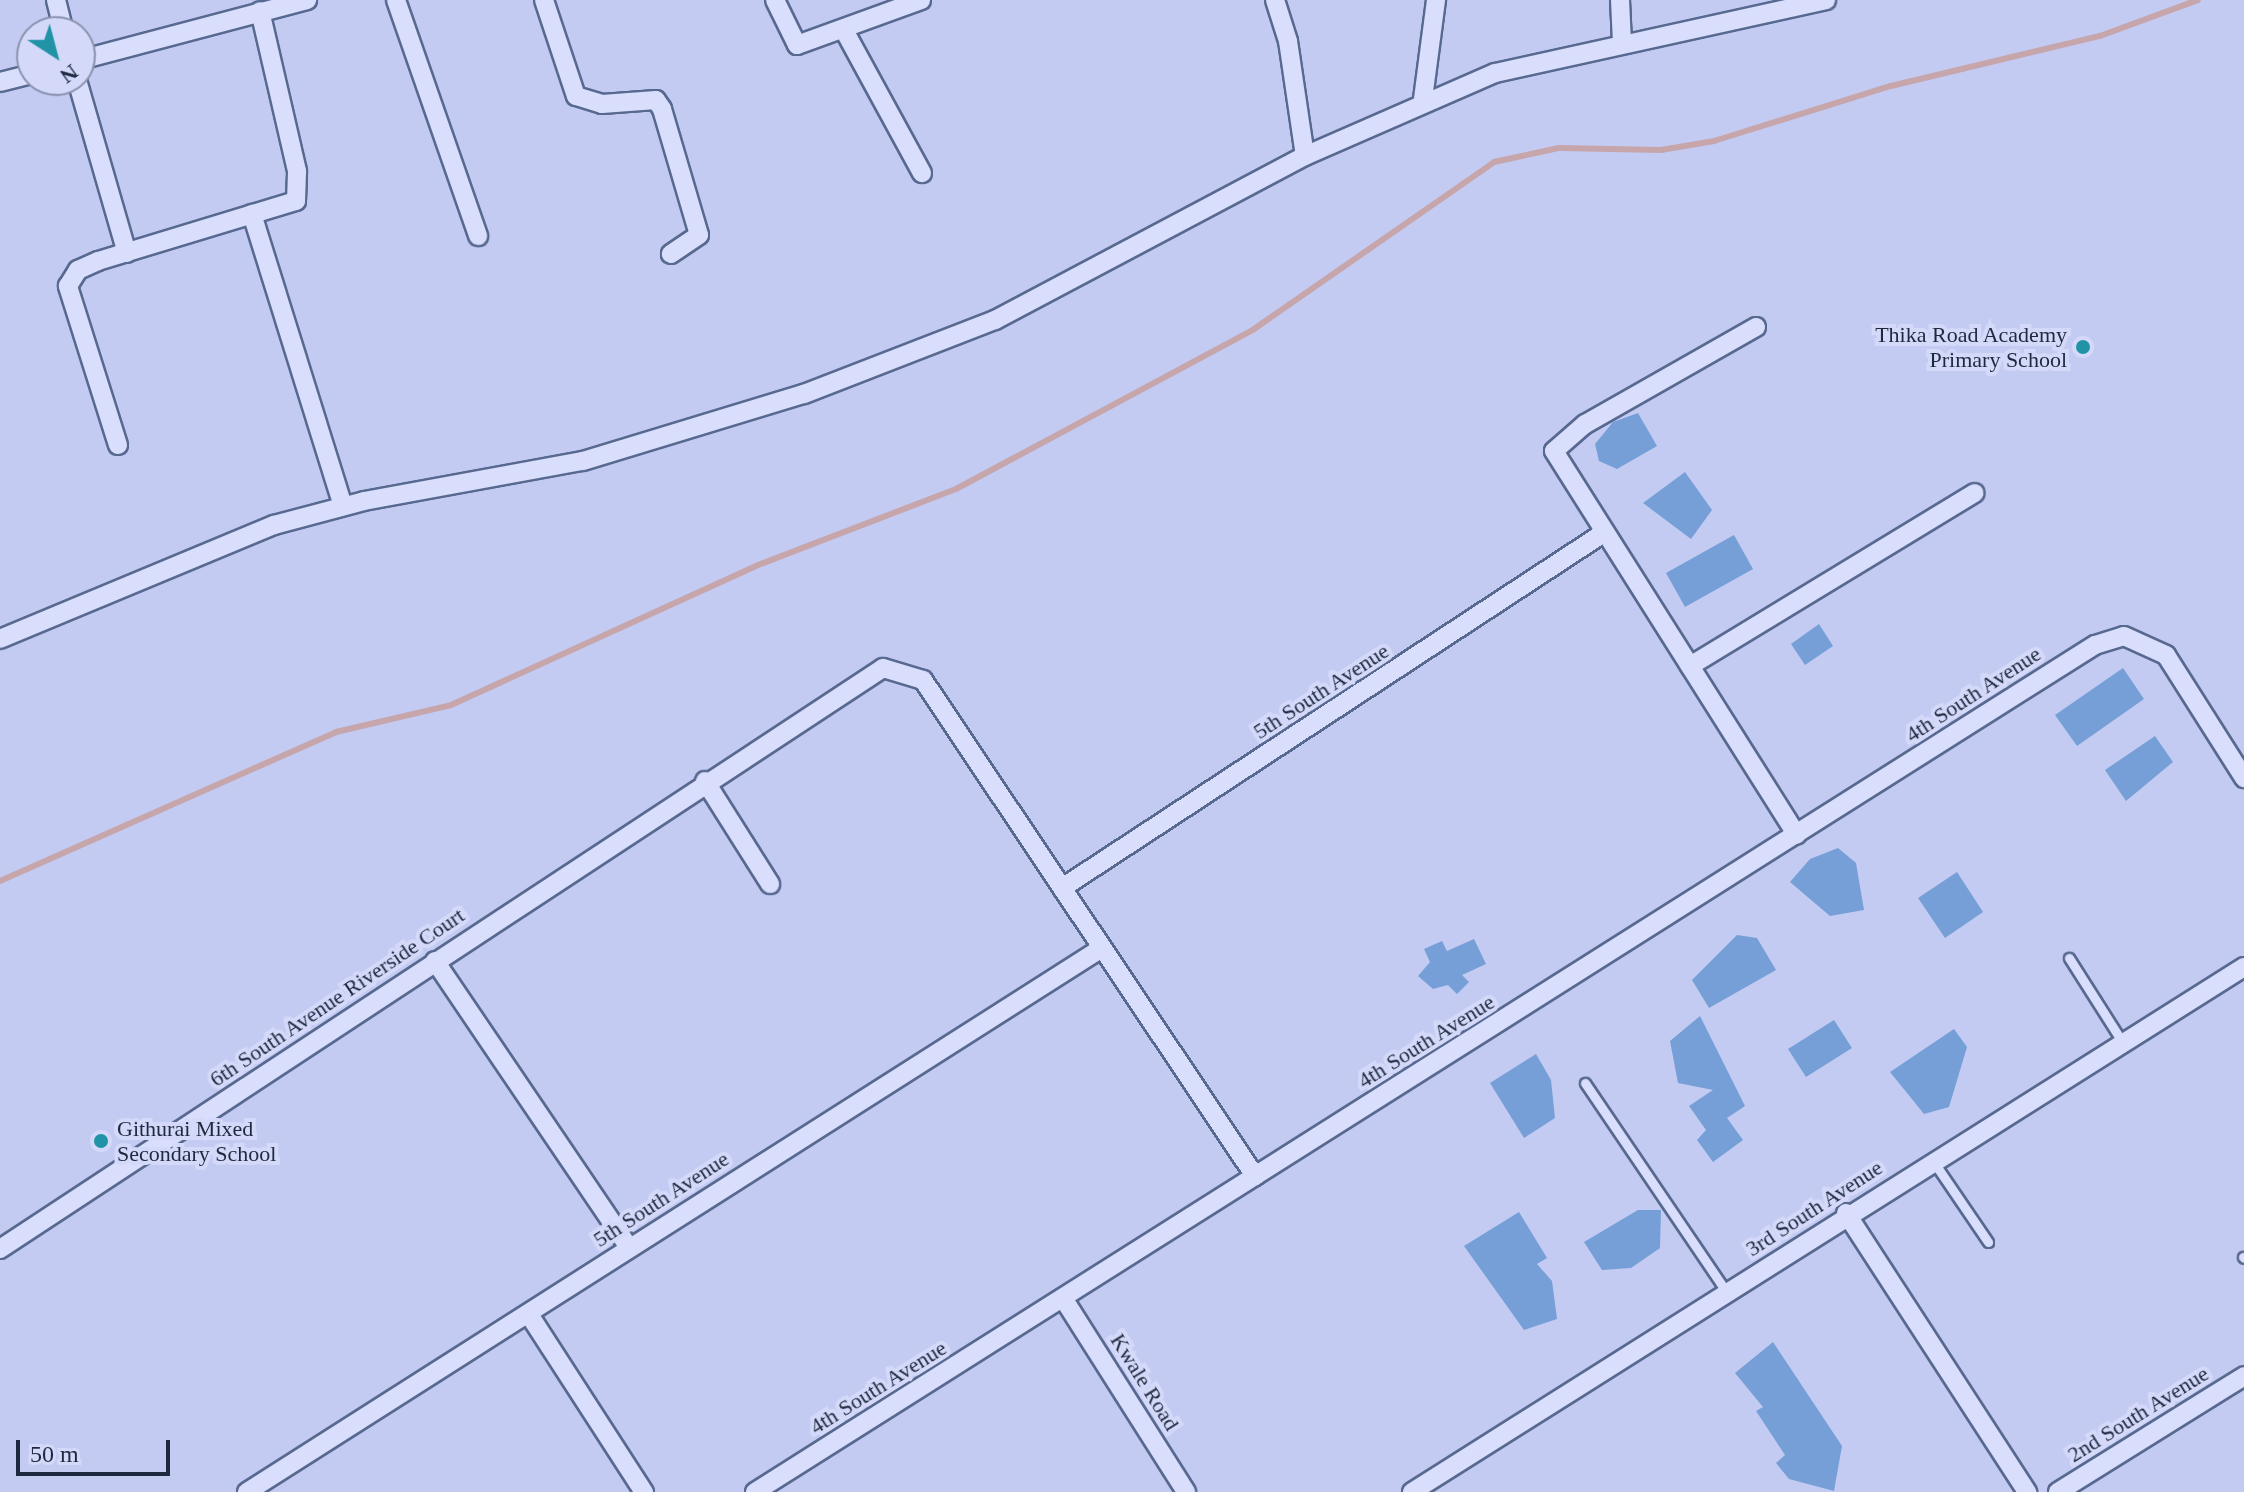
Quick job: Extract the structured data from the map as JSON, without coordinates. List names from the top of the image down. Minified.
{"streets":{"street":["5th South Avenue","4th South Avenue","6th South Avenue Riverside Court","3rd South Avenue","Kwale Road","2nd South Avenue"]},"crossings":[["5th South Avenue","6th South Avenue Riverside Court"],["4th South Avenue","6th South Avenue Riverside Court"],["4th South Avenue","Kwale Road"]],"places":["Thika Road Academy Primary School","Githurai Mixed Secondary School"],"scale_bar":"50 m","north":"bottom right"}
